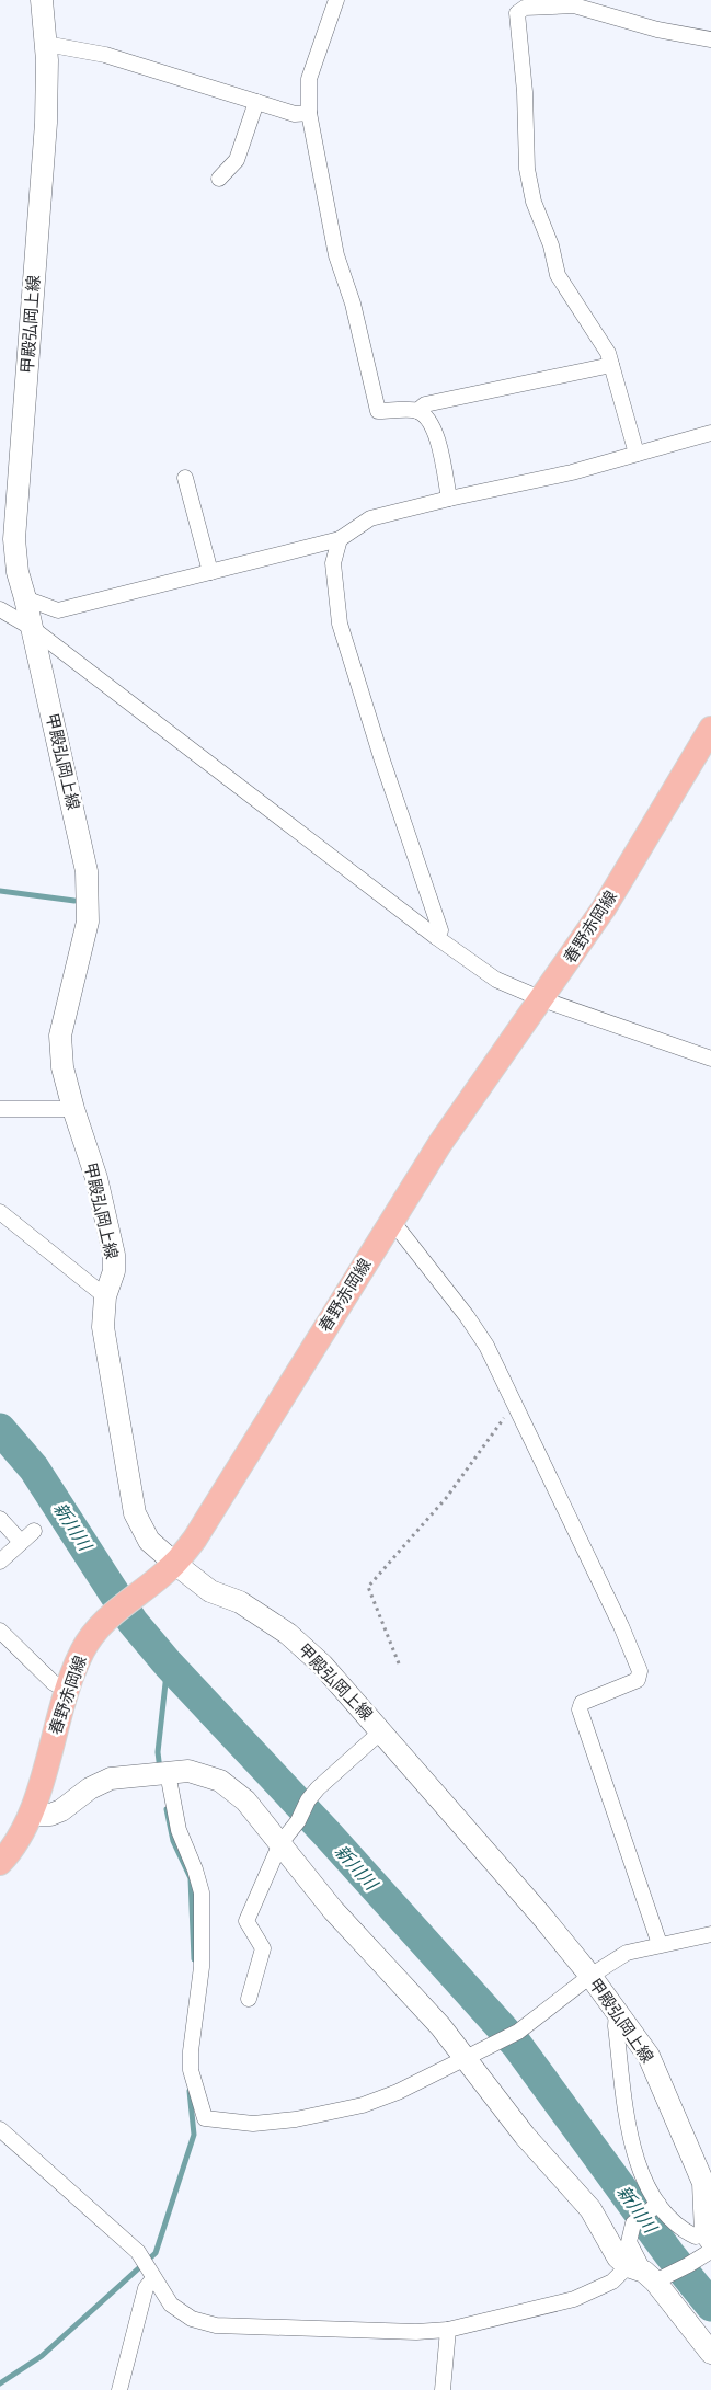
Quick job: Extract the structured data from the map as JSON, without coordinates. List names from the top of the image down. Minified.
{"streets":{"main road":["甲殿弘岡上線","春野赤岡線"]},"crossings":[["甲殿弘岡上線","春野赤岡線"]],"water":["新川川"]}
